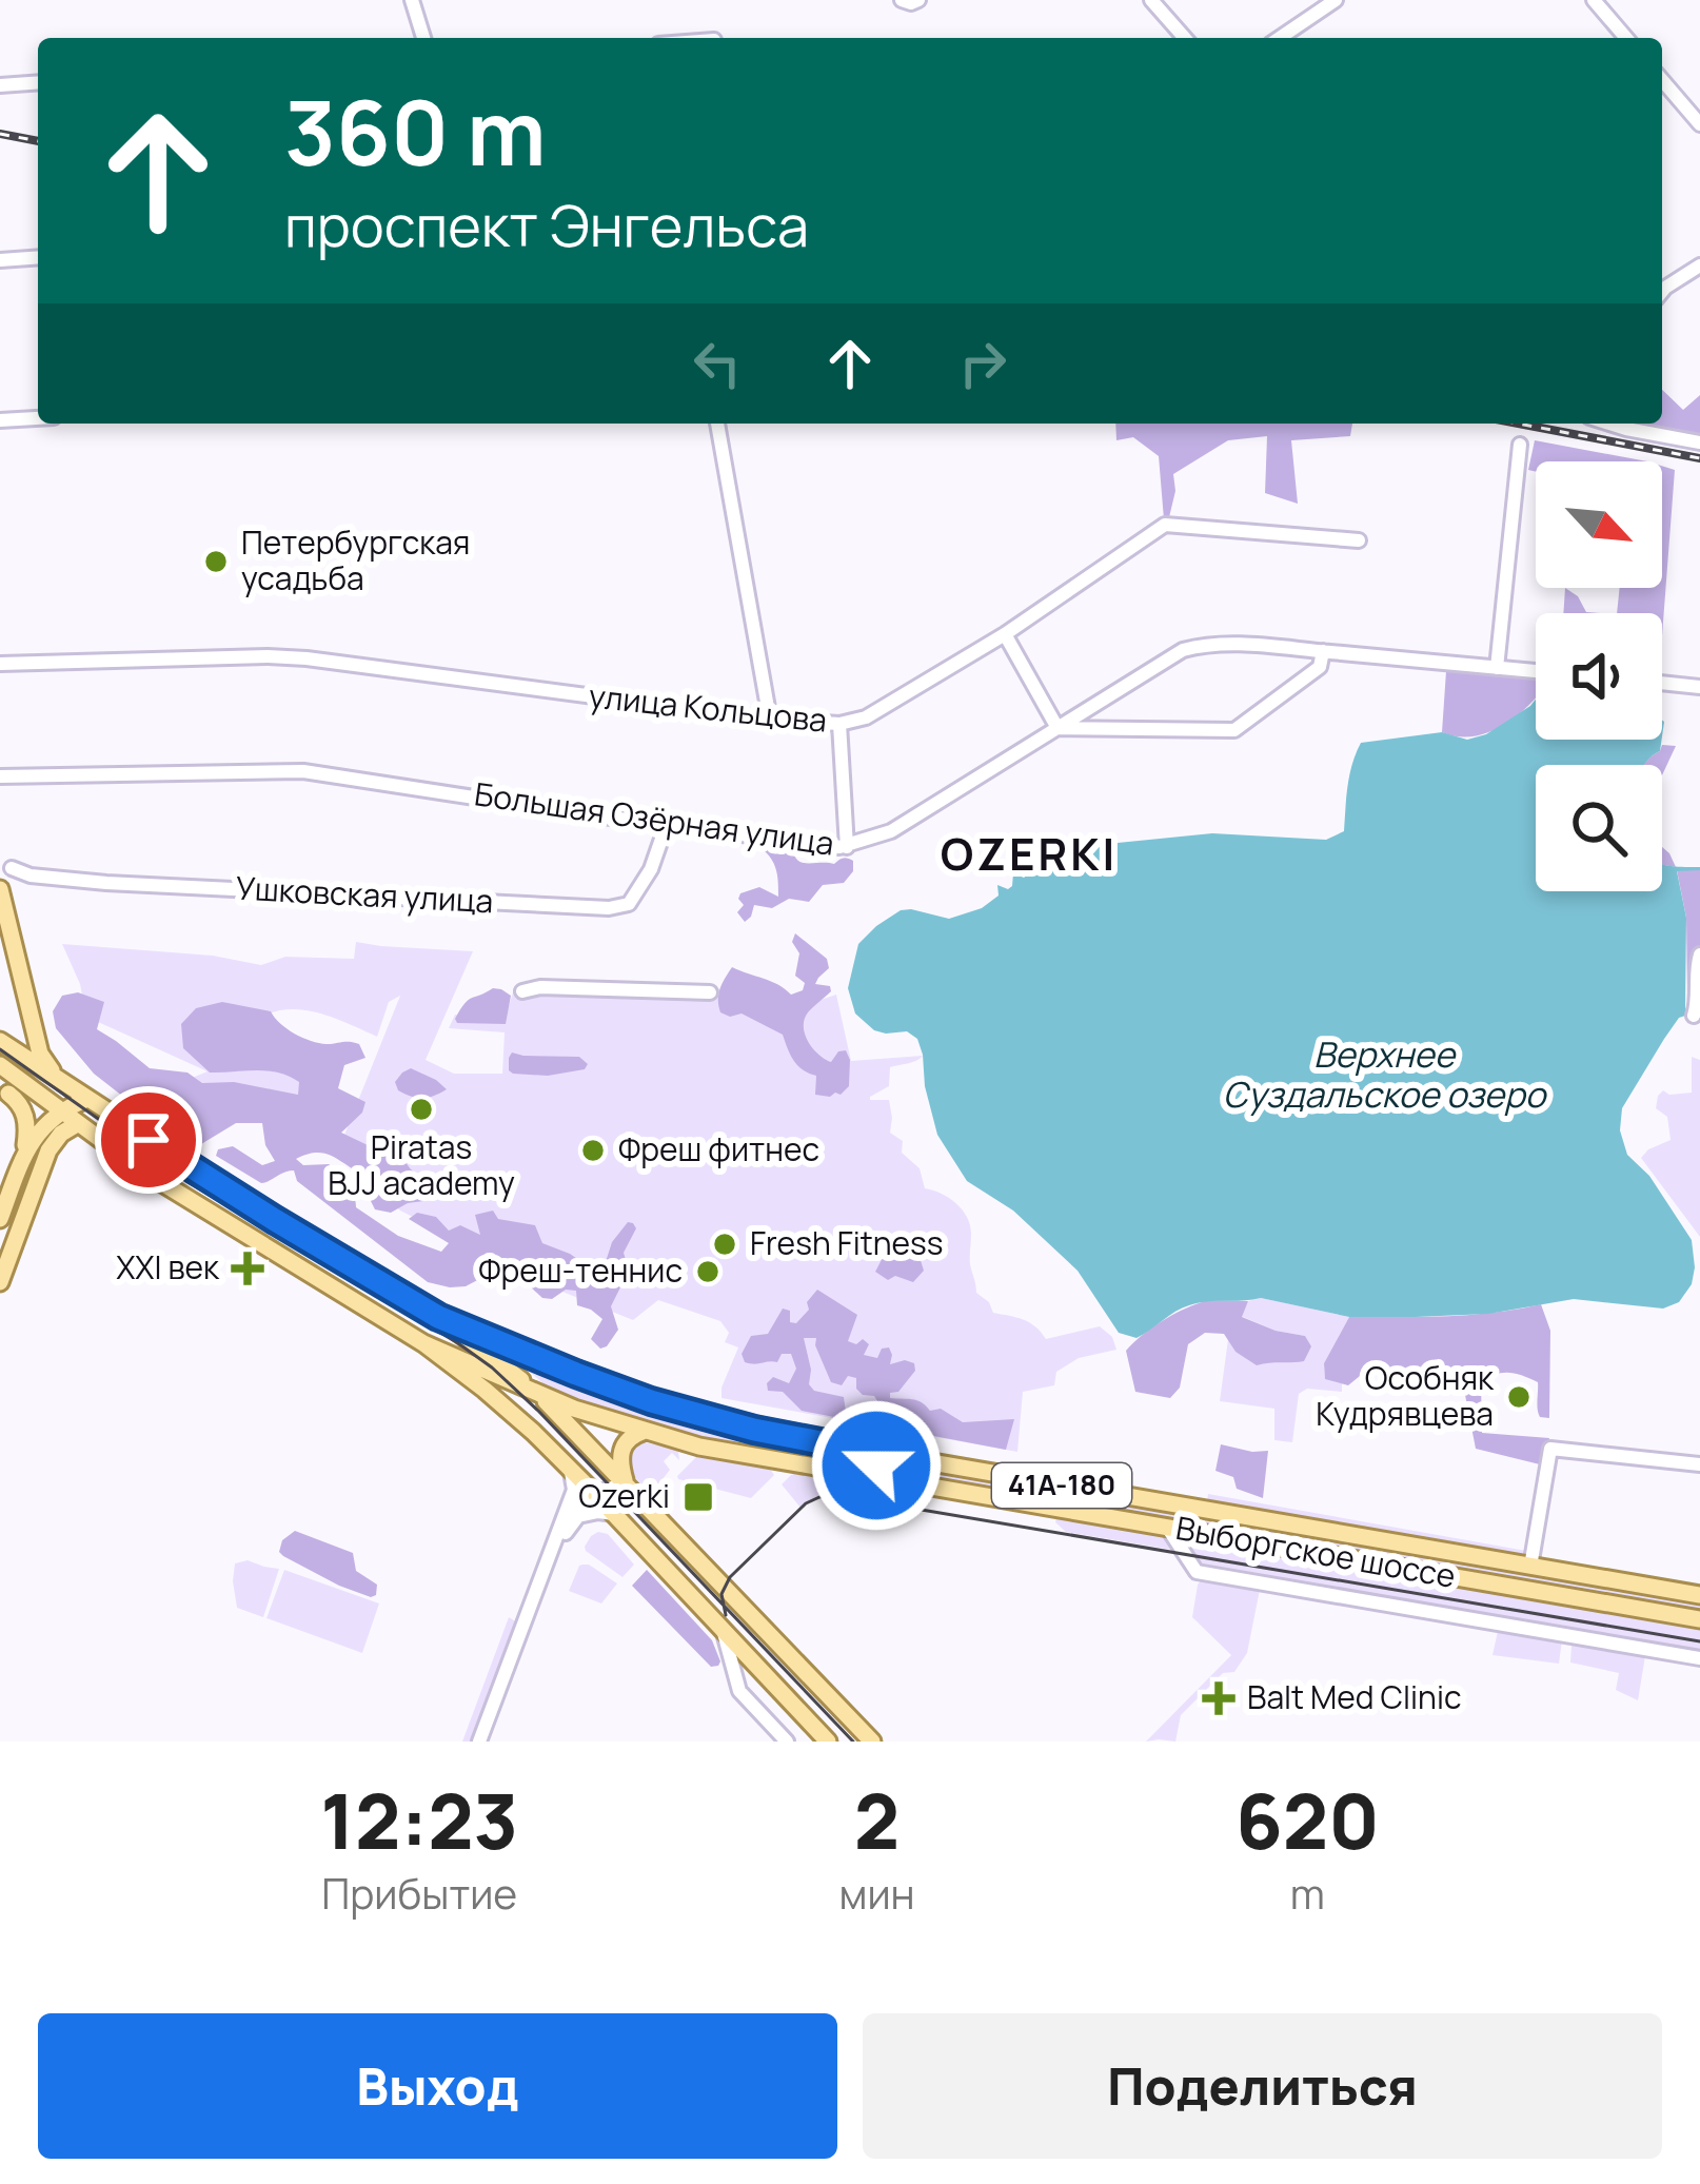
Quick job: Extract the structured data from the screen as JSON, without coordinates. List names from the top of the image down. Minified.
{"streets":{"main road":["41А-180","Выборгское шоссе"],"street":["улица Кольцова","Большая Озёрная улица","Ушковская улица"]},"crossings":[["Большая Озёрная улица","Ушковская улица"]],"districts":["OZERKI"],"water":["Верхнее Суздальское озеро"],"places":{"other":["Петербургская усадьба","Piratas BJJ academy","Фреш фитнес","Fresh Fitness","Фреш-теннис","Особняк Кудрявцева"],"health":["XXI век","Balt Med Clinic"],"transit":["Ozerki"]},"north":"bottom right","page":{"turn":["360 m","проспект Энгельса"],"eta":["12:23","Прибытие","2","мин","620","m"],"buttons":["Выход","Поделиться"]}}
